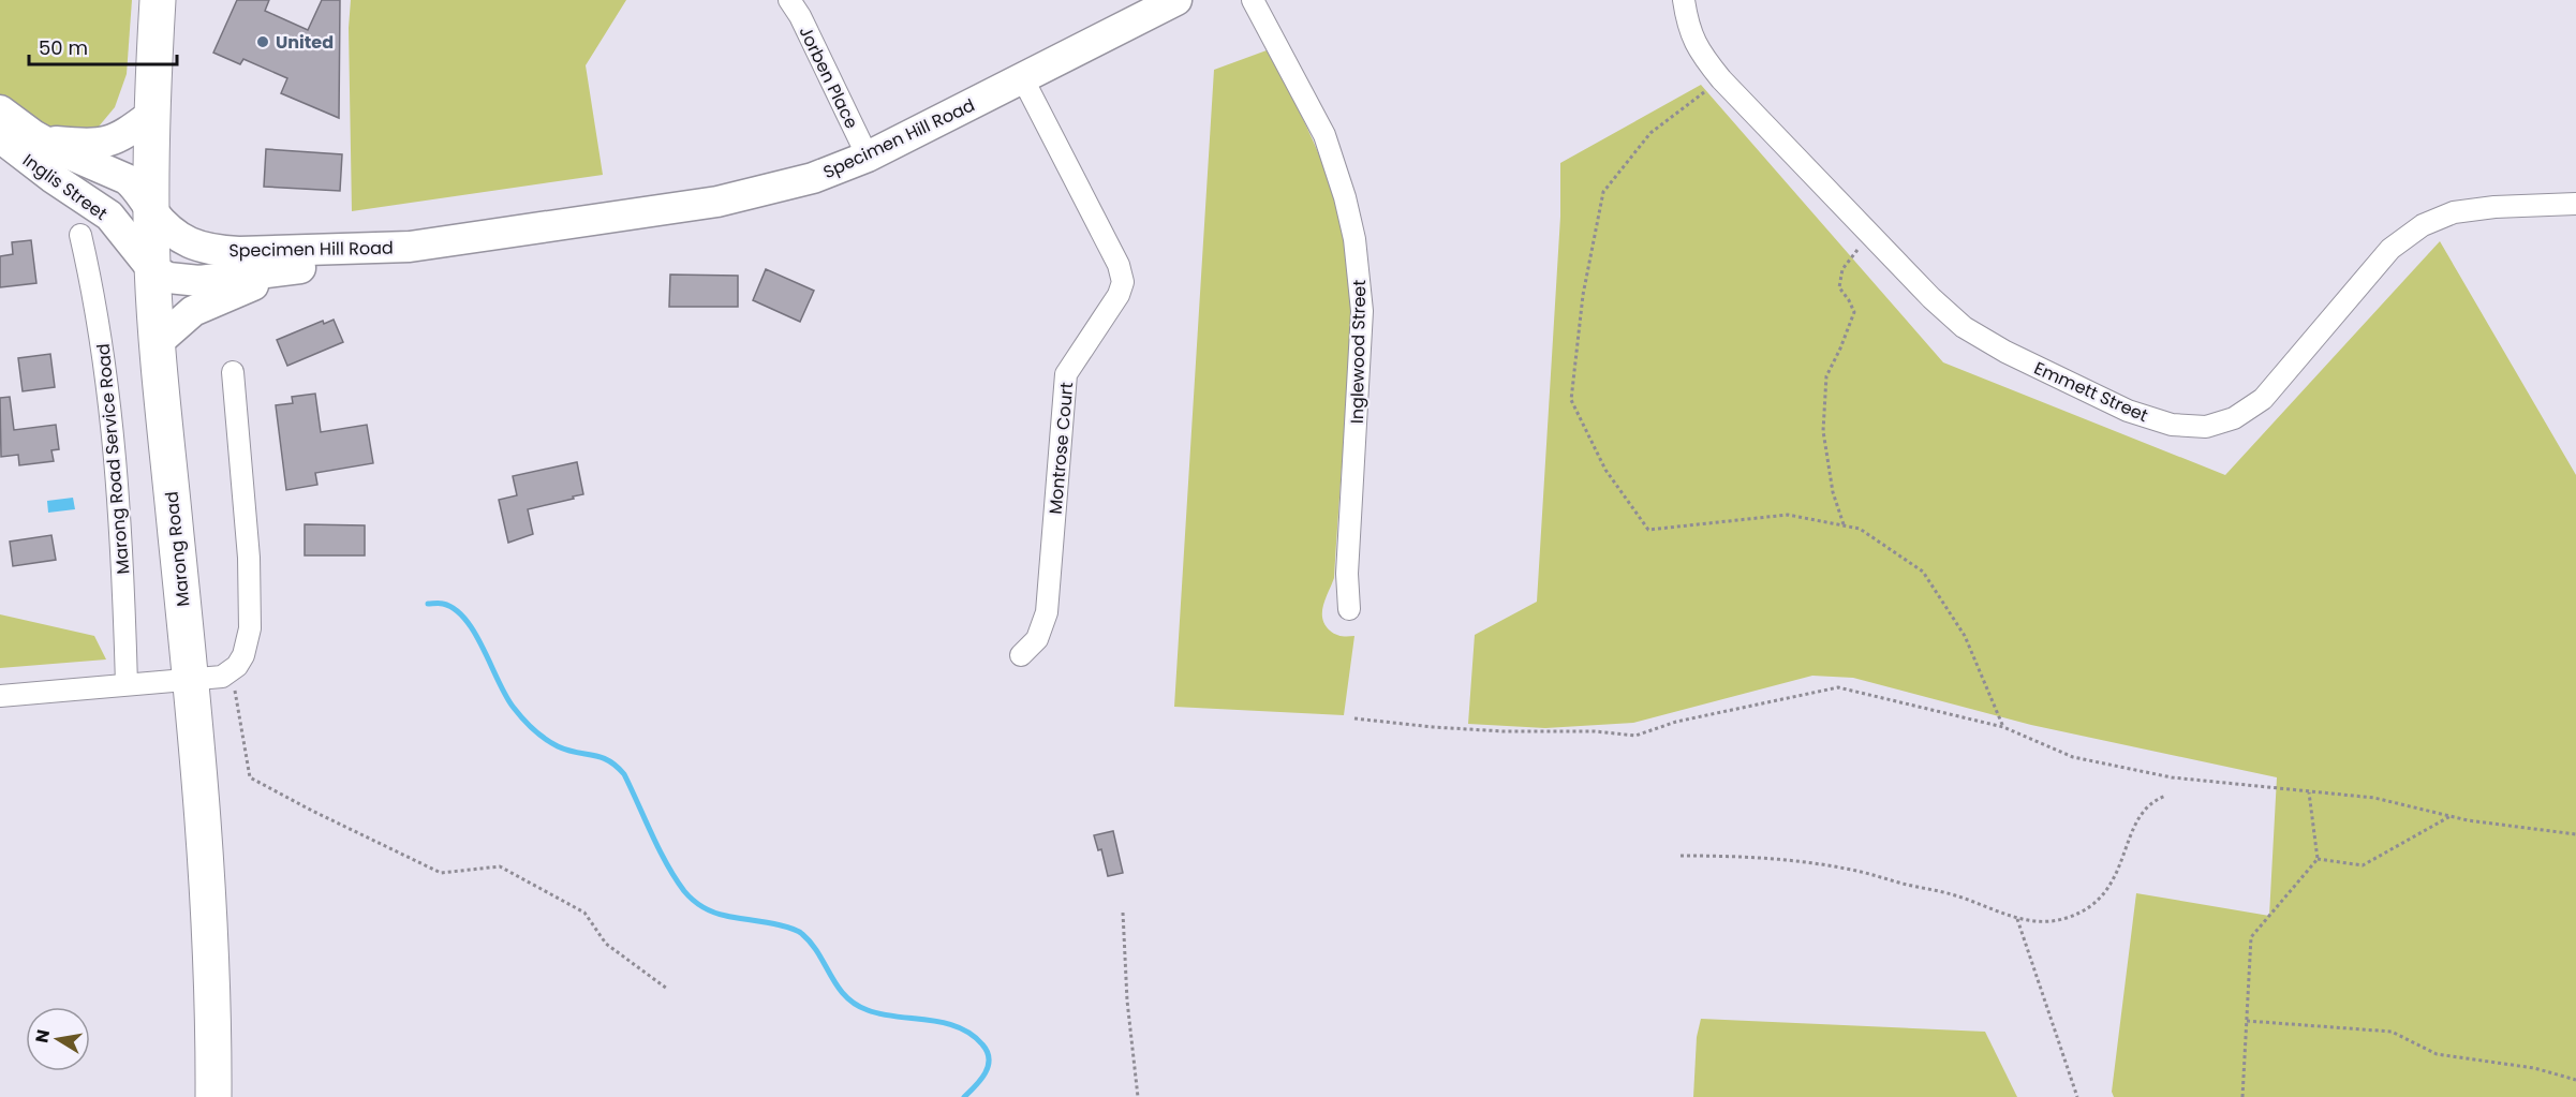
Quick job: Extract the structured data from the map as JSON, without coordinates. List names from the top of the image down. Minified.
{"streets":{"highway":["Marong Road"],"main road":["Specimen Hill Road","Inglis Street"],"street":["Jorben Place","Inglewood Street","Emmett Street","Montrose Court","Marong Road Service Road"]},"crossings":[["Jorben Place","Specimen Hill Road"],["Specimen Hill Road","Inglis Street"],["Specimen Hill Road","Montrose Court"],["Specimen Hill Road","Marong Road"],["Inglis Street","Marong Road"]],"places":["United"],"scale_bar":"50 m","north":"left"}
